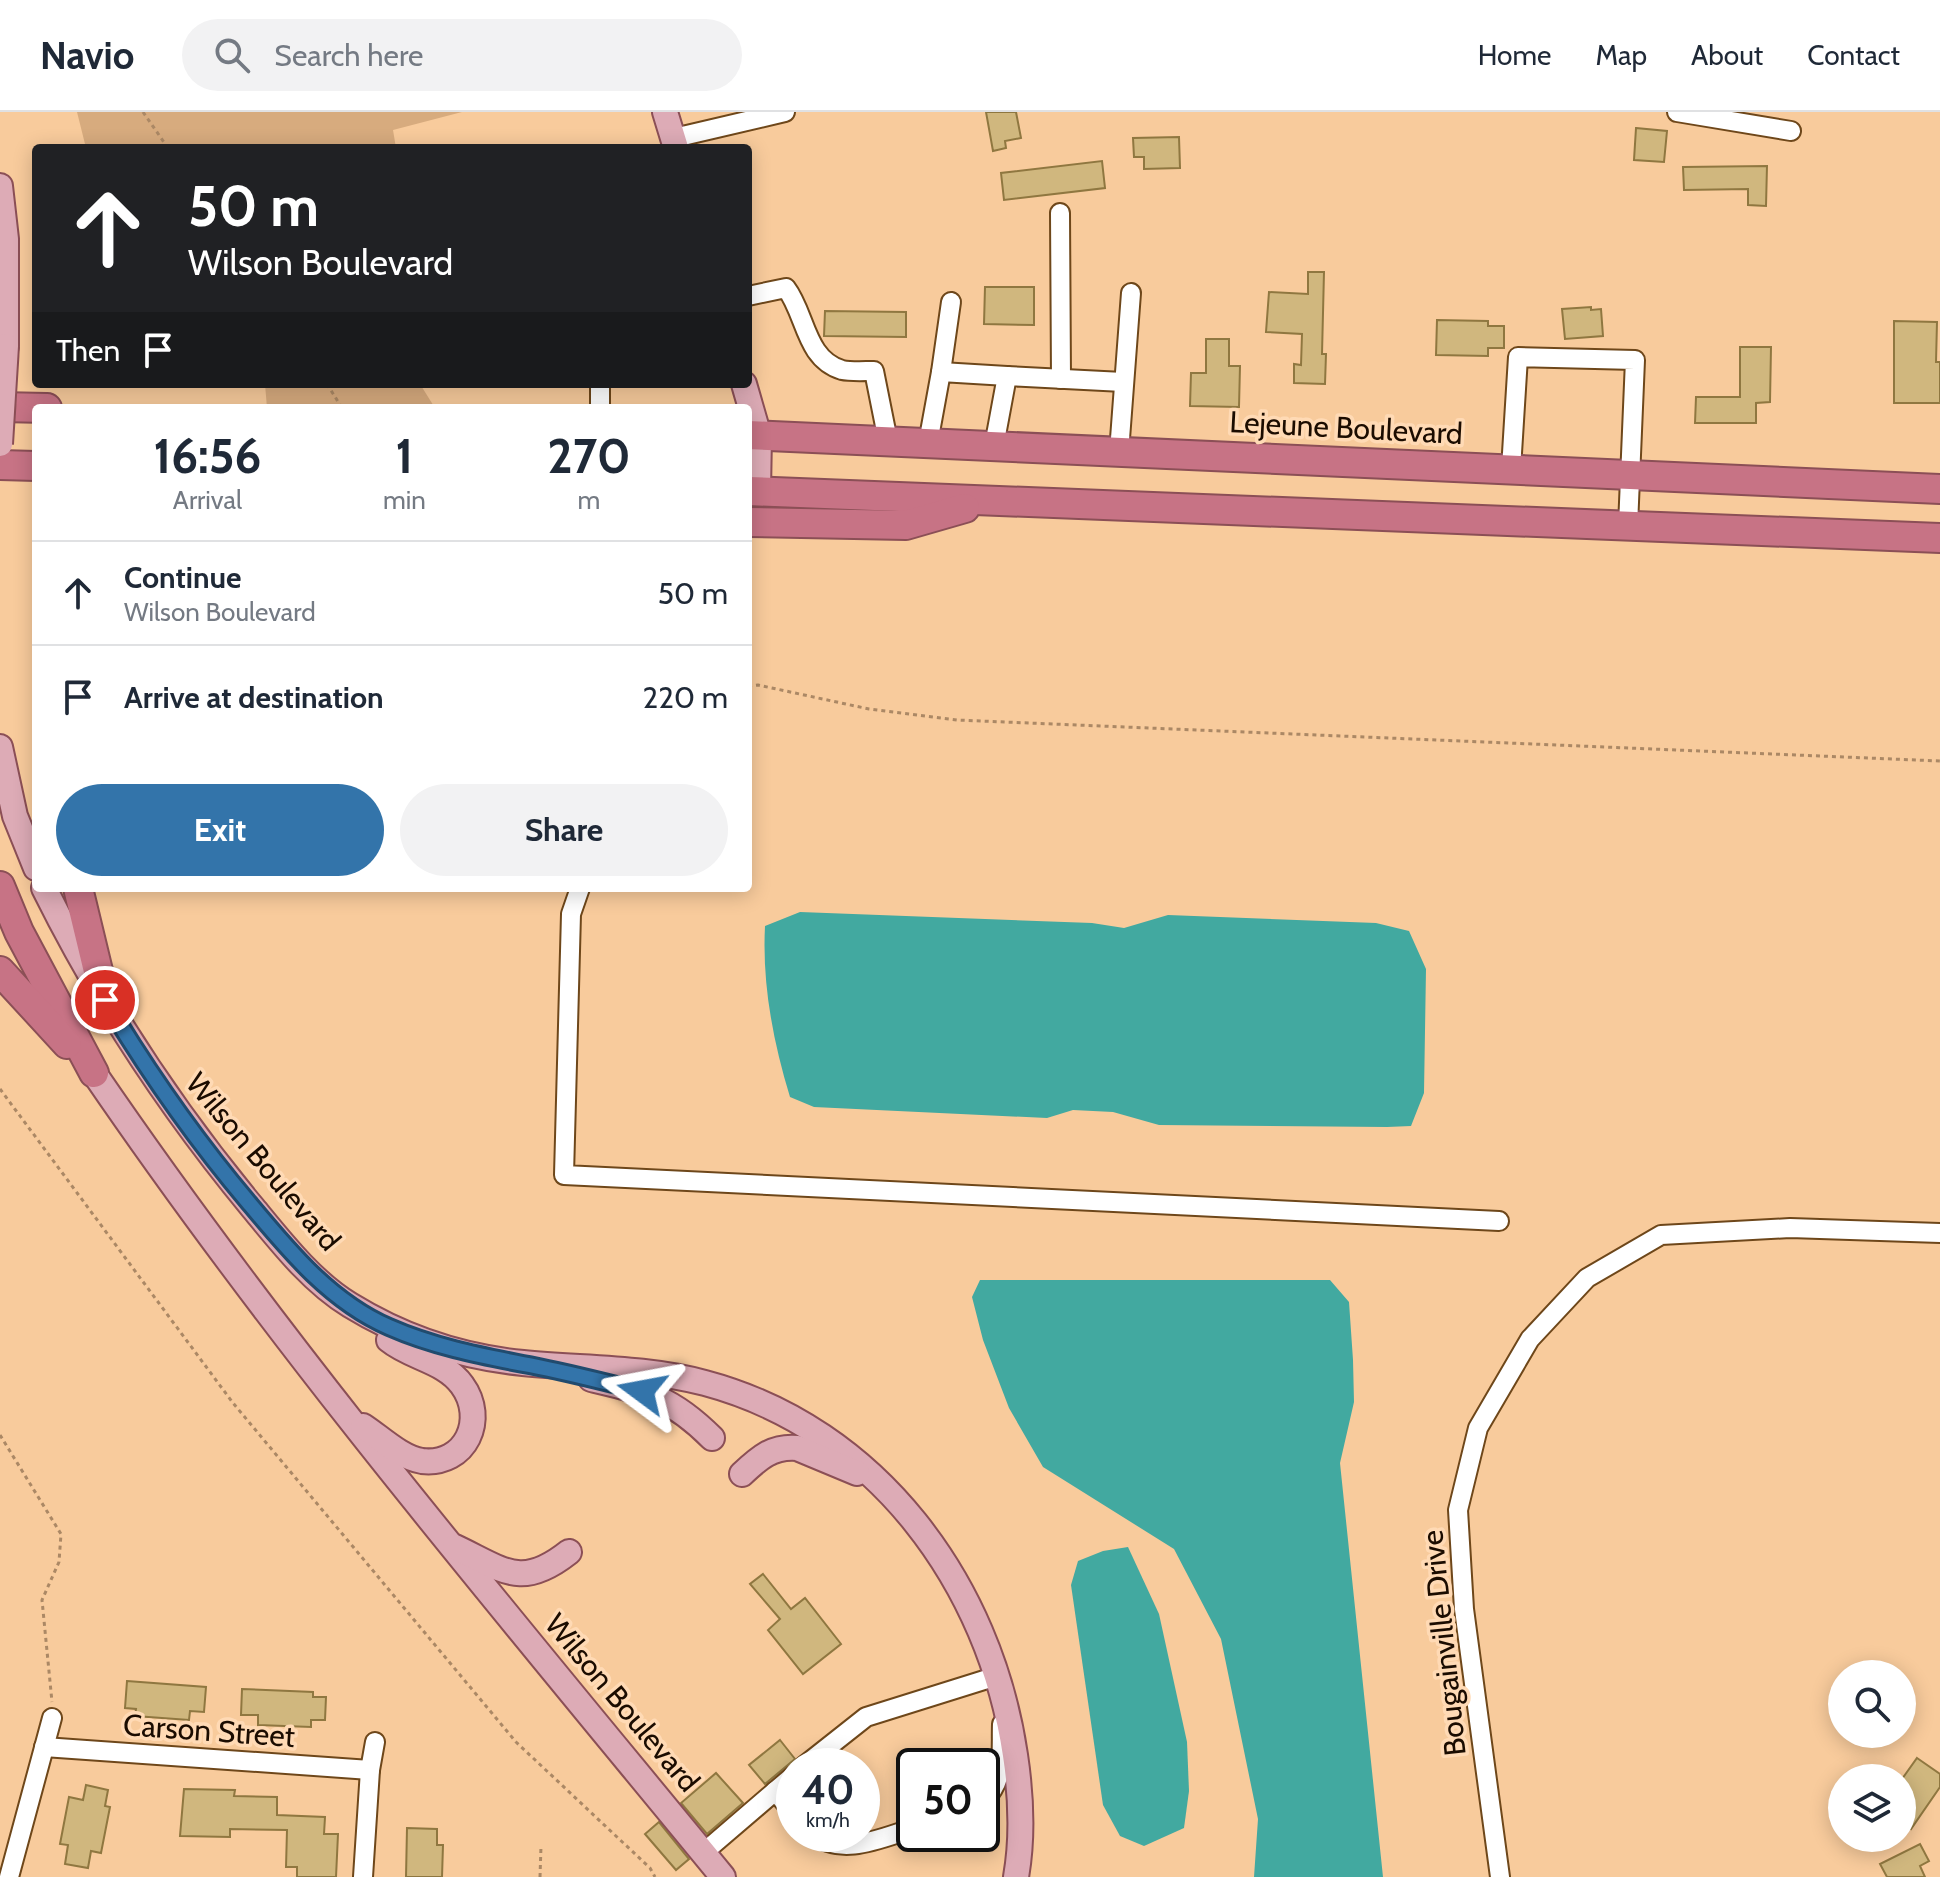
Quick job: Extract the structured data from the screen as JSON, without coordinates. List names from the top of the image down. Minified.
{"streets":{"highway":["Lejeune Boulevard"],"main road":["Wilson Boulevard"],"street":["Bougainville Drive","Carson Street"]},"page":{"header":"Navio","search":"Search here","nav":["Home","Map","About","Contact"],"turn":["50 m","Wilson Boulevard"],"then":"Then","eta":["16:56","Arrival","1","min","270","m"],"list":[{"name":"Continue","note":"Wilson Boulevard","value":"50 m"},{"name":"Arrive at destination","value":"220 m"}],"buttons":["Exit","Share"],"speed":"40 km/h","limit":"50"}}
